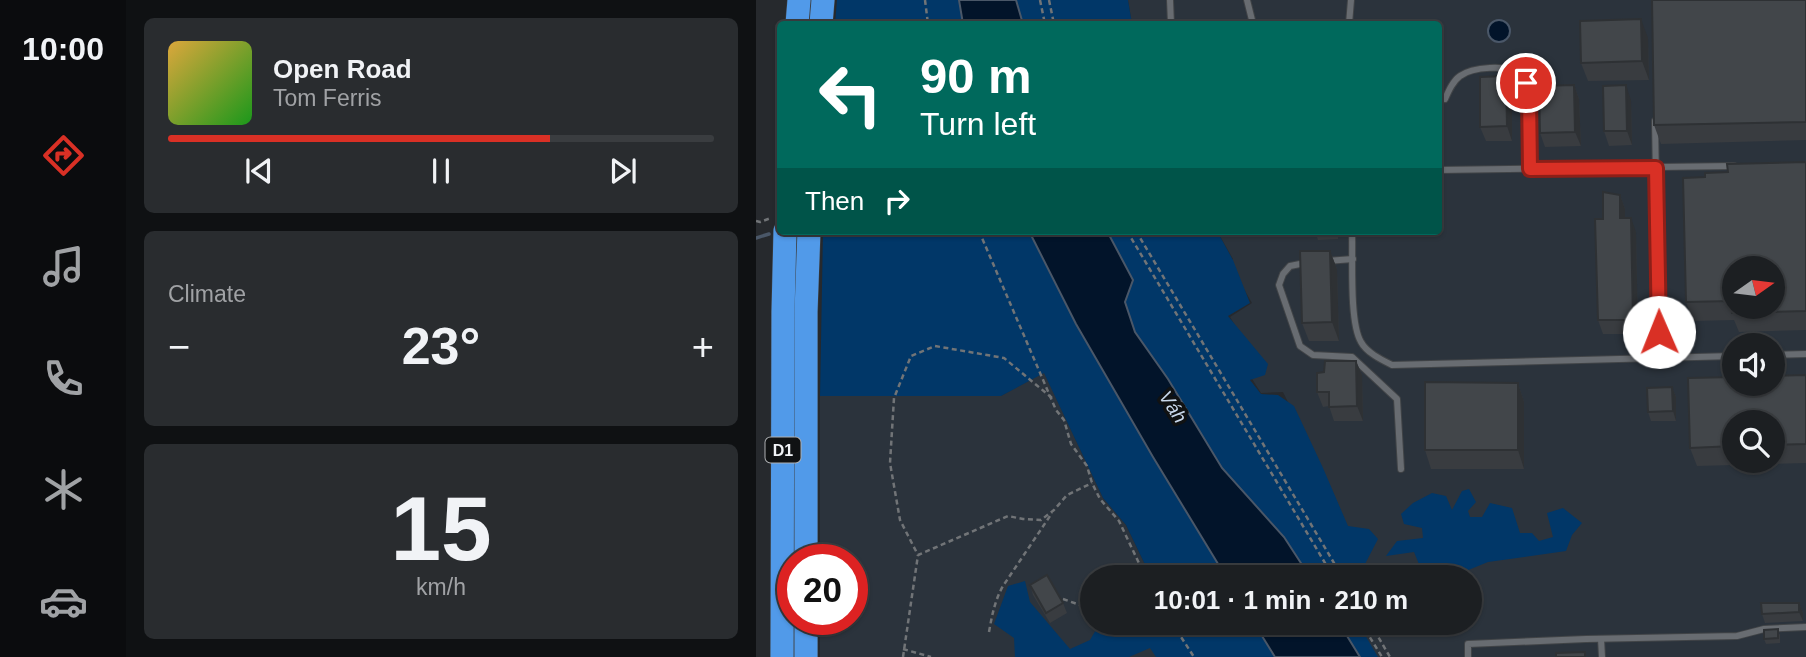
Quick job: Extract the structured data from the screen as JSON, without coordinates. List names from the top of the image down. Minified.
{"streets":{"highway":["D1"]},"water":["Váh"],"north":"right","page":{"tabs":"10:00","turn":["90 m","Turn left"],"song":["Open Road","Tom Ferris"],"then":"Then","tile":["Climate",["15","km/h"]],"heat":["−","23°","+"],"limit":"20","trip":"10:01 · 1 min · 210 m"}}
